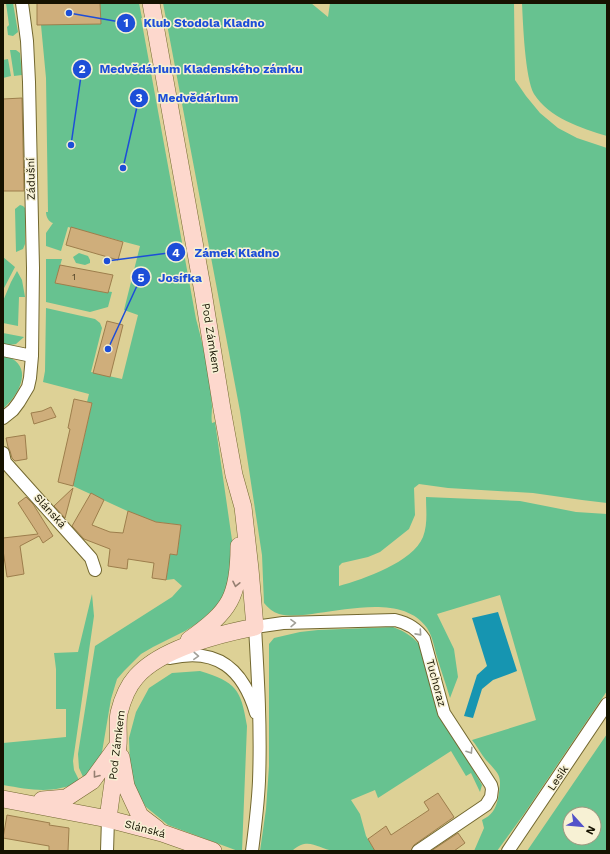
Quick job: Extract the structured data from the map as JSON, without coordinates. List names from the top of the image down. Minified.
{"streets":{"main road":["Pod Zámkem","Slánská"],"street":["Zádušní","Tuchoraz","Lesík"]},"crossings":[["Pod Zámkem","Slánská"],["Pod Zámkem","Tuchoraz"]],"places":["Klub Stodola Kladno","Medvědárium Kladenského zámku","Medvědárium","Zámek Kladno","Josífka"],"house_numbers":["1"],"north":"bottom right"}
